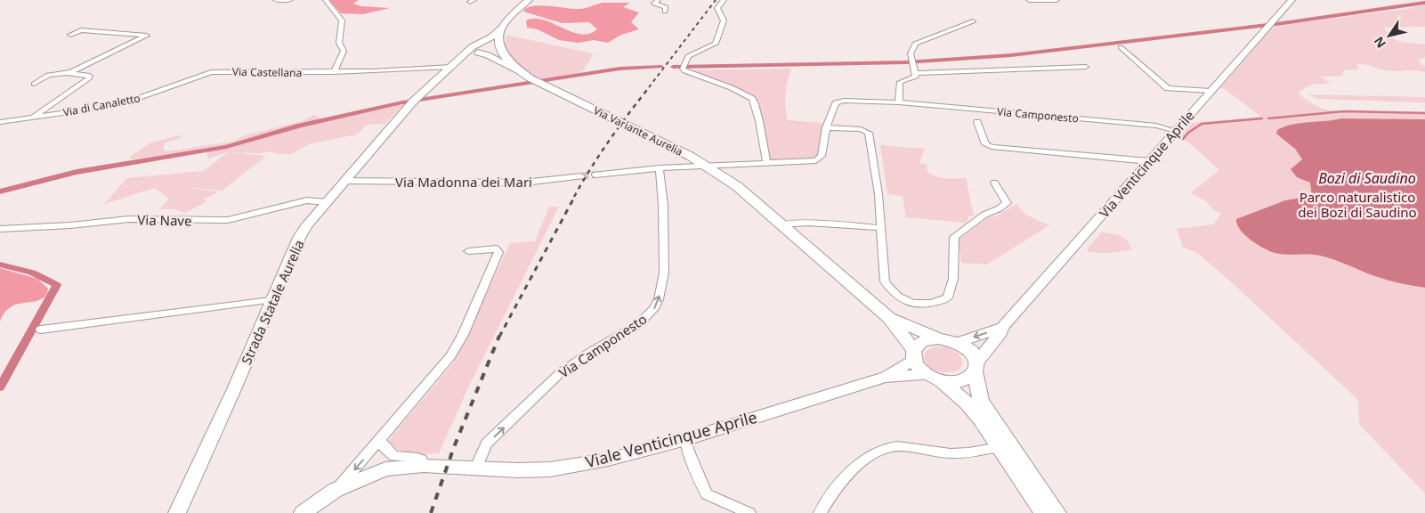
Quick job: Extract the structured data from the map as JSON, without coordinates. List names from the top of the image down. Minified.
{"streets":{"main road":["Via Variante Aurelia","Via Venticinque Aprile","Strada Statale Aurelia","Viale Venticinque Aprile"],"street":["Via Castellana","Via di Canaletto","Via Camponesto","Via Madonna dei Mari","Via Nave"]},"crossings":[["Via Castellana","Via di Canaletto"],["Via Castellana","Strada Statale Aurelia"],["Via Camponesto","Via Variante Aurelia"],["Via Camponesto","Via Venticinque Aprile"],["Via Camponesto","Viale Venticinque Aprile"],["Via Variante Aurelia","Via Venticinque Aprile"],["Via Variante Aurelia","Strada Statale Aurelia"],["Via Variante Aurelia","Viale Venticinque Aprile"],["Via Venticinque Aprile","Viale Venticinque Aprile"],["Via Madonna dei Mari","Strada Statale Aurelia"],["Via Nave","Strada Statale Aurelia"]],"one_way":["Via Camponesto"],"water":["Bozi di Saudino"],"parks":["Parco naturalistico dei Bozi di Saudino"],"north":"bottom left"}
